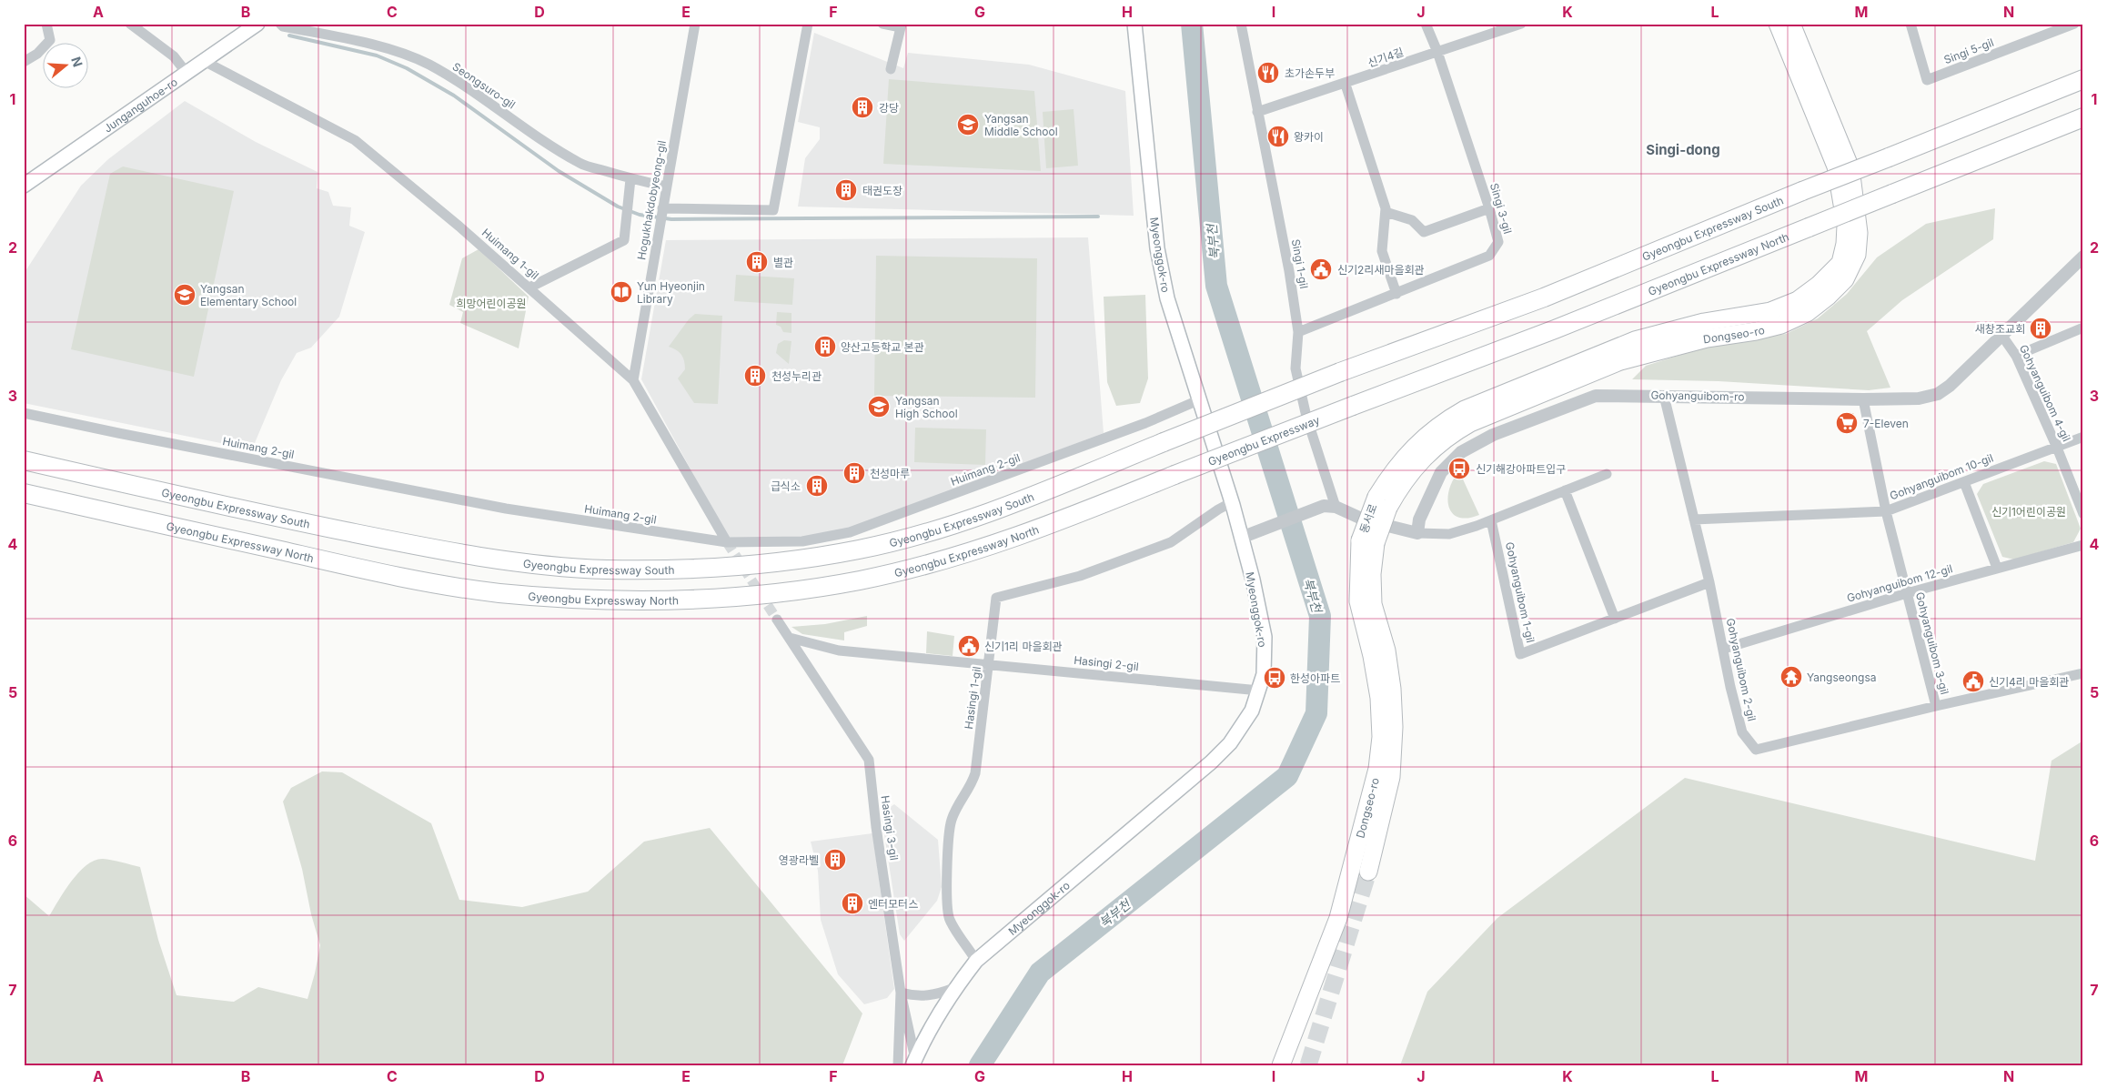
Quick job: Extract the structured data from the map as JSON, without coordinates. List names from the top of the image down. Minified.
{"streets":{"highway":["Gyeongbu Expressway South","Gyeongbu Expressway North","Dongseo-ro","Gyeongbu Expressway","동서로"],"main road":["Junganguhoe-ro","Myeonggok-ro"],"street":["Singi 5-gil","신기4길","Seongsuro-gil","Hogukhakdobyeong-gil","Singi 3-gil","Huimang 1-gil","Singi 1-gil","Gohyanguibom 4-gil","Gohyanguibom-ro","Huimang 2-gil","Gohyanguibom 10-gil","Gohyanguibom 12-gil","Gohyanguibom 1-gil","Gohyanguibom 3-gil","Hasingi 2-gil","Gohyanguibom 2-gil","Hasingi 1-gil","Hasingi 3-gil"]},"crossings":[["신기4길","Singi 3-gil"],["신기4길","Singi 1-gil"],["Seongsuro-gil","Hogukhakdobyeong-gil"],["Junganguhoe-ro","Huimang 1-gil"],["Hogukhakdobyeong-gil","Huimang 1-gil"],["Singi 3-gil","Singi 1-gil"],["Huimang 1-gil","Huimang 2-gil"],["Myeonggok-ro","Huimang 2-gil"],["Myeonggok-ro","Hasingi 2-gil"],["Myeonggok-ro","Hasingi 1-gil"],["Gyeongbu Expressway North","Gyeongbu Expressway"],["Dongseo-ro","동서로"],["Gohyanguibom 4-gil","Gohyanguibom-ro"],["Gohyanguibom 4-gil","Gohyanguibom 10-gil"],["Gohyanguibom-ro","Gohyanguibom 3-gil"],["Gohyanguibom-ro","Gohyanguibom 2-gil"],["Gohyanguibom 10-gil","Gohyanguibom 3-gil"],["Gohyanguibom 10-gil","Gohyanguibom 2-gil"],["Gohyanguibom 12-gil","Gohyanguibom 3-gil"],["Gohyanguibom 12-gil","Gohyanguibom 2-gil"],["Gohyanguibom 1-gil","Gohyanguibom 2-gil"],["Gohyanguibom 3-gil","Gohyanguibom 2-gil"],["Hasingi 2-gil","Hasingi 1-gil"],["Hasingi 2-gil","Hasingi 3-gil"]],"districts":["Singi-dong"],"water":["북부천"],"parks":["희망어린이공원","신기1어린이공원"],"places":{"restaurant":["초가손두부","왕카이"],"building":["강당","태권도장","별관","새창조교회","양산고등학교 본관","천성누리관","천성마루","급식소","영광라벨","엔터모터스"],"school or university":["Yangsan Middle School","Yangsan Elementary School","Yangsan High School"],"public building":["신기2리새마을회관","신기1리 마을회관","신기4리 마을회관"],"library":["Yun Hyeonjin Library"],"supermarket":["7-Eleven"],"bus stop":["신기해강아파트입구","한성아파트"],"temple":["Yangseongsa"]},"north":"right","grid":{"columns":["A","B","C","D","E","F","G","H","I","J","K","L","M","N"],"rows":["1","2","3","4","5","6","7"]}}
